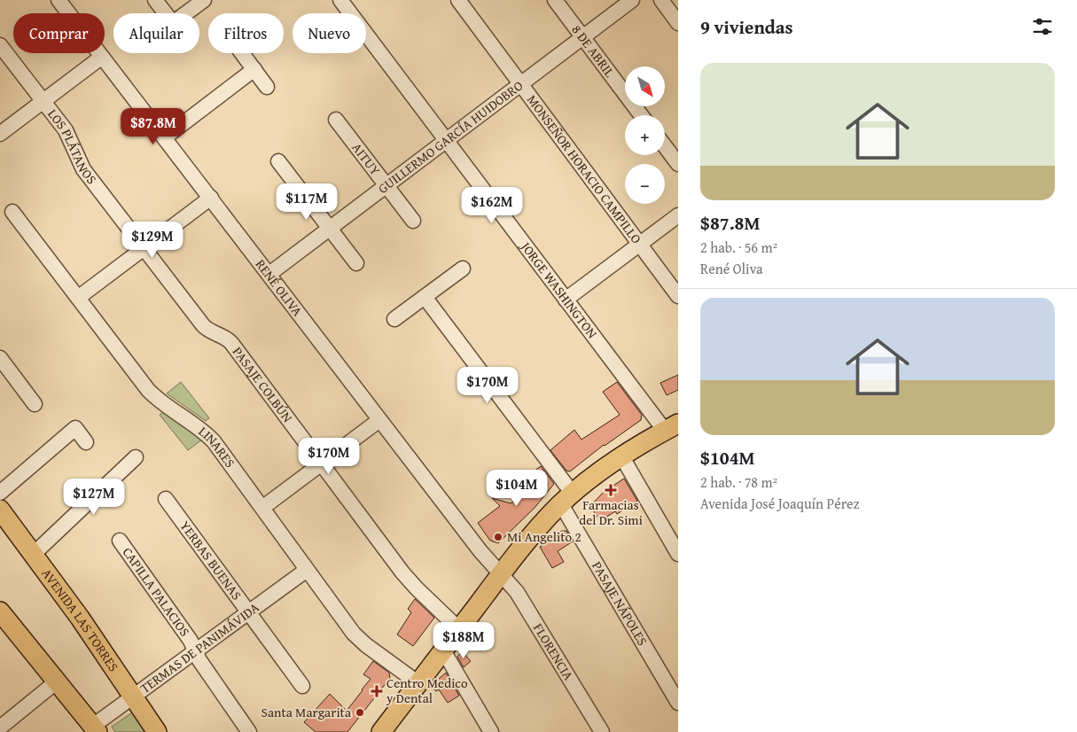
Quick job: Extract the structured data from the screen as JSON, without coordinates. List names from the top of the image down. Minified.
{"streets":{"main road":["AVENIDA LAS TORRES"],"street":["8 DE ABRIL","GUILLERMO GARCÍA HUIDOBRO","LOS PLÁTANOS","AITUY","MONSEÑOR HORACIO CAMPILLO","RENÉ OLIVA","JORGE WASHINGTON","PASAJE COLBÚN","LINARES","YERBAS BUENAS","CAPILLA PALACIOS","PASAJE NÁPOLES","TERMAS DE PANIMÁVIDA","FLORENCIA"]},"crossings":[["8 DE ABRIL","GUILLERMO GARCÍA HUIDOBRO"],["GUILLERMO GARCÍA HUIDOBRO","AITUY"],["GUILLERMO GARCÍA HUIDOBRO","MONSEÑOR HORACIO CAMPILLO"],["GUILLERMO GARCÍA HUIDOBRO","RENÉ OLIVA"],["GUILLERMO GARCÍA HUIDOBRO","JORGE WASHINGTON"],["LOS PLÁTANOS","PASAJE COLBÚN"],["RENÉ OLIVA","FLORENCIA"],["LINARES","TERMAS DE PANIMÁVIDA"],["YERBAS BUENAS","TERMAS DE PANIMÁVIDA"],["CAPILLA PALACIOS","TERMAS DE PANIMÁVIDA"],["AVENIDA LAS TORRES","TERMAS DE PANIMÁVIDA"]],"places":{"health":["Farmacias del Dr. Simi","Centro Medico y Dental"],"other":["Mi Angelito 2","Santa Margarita"]},"north":"bottom right","page":{"heading":"9 viviendas","chip":["Comprar","Alquilar","Filtros","Nuevo"],"list":[{"name":"$87.8M","note":"2 hab. · 56 m² · René Oliva"},{"name":"$104M","note":"2 hab. · 78 m² · Avenida José Joaquín Pérez"}],"map_buttons":["+","−"],"price":["$87.8M","$117M","$162M","$129M","$170M","$170M","$104M","$127M","$188M"]}}
